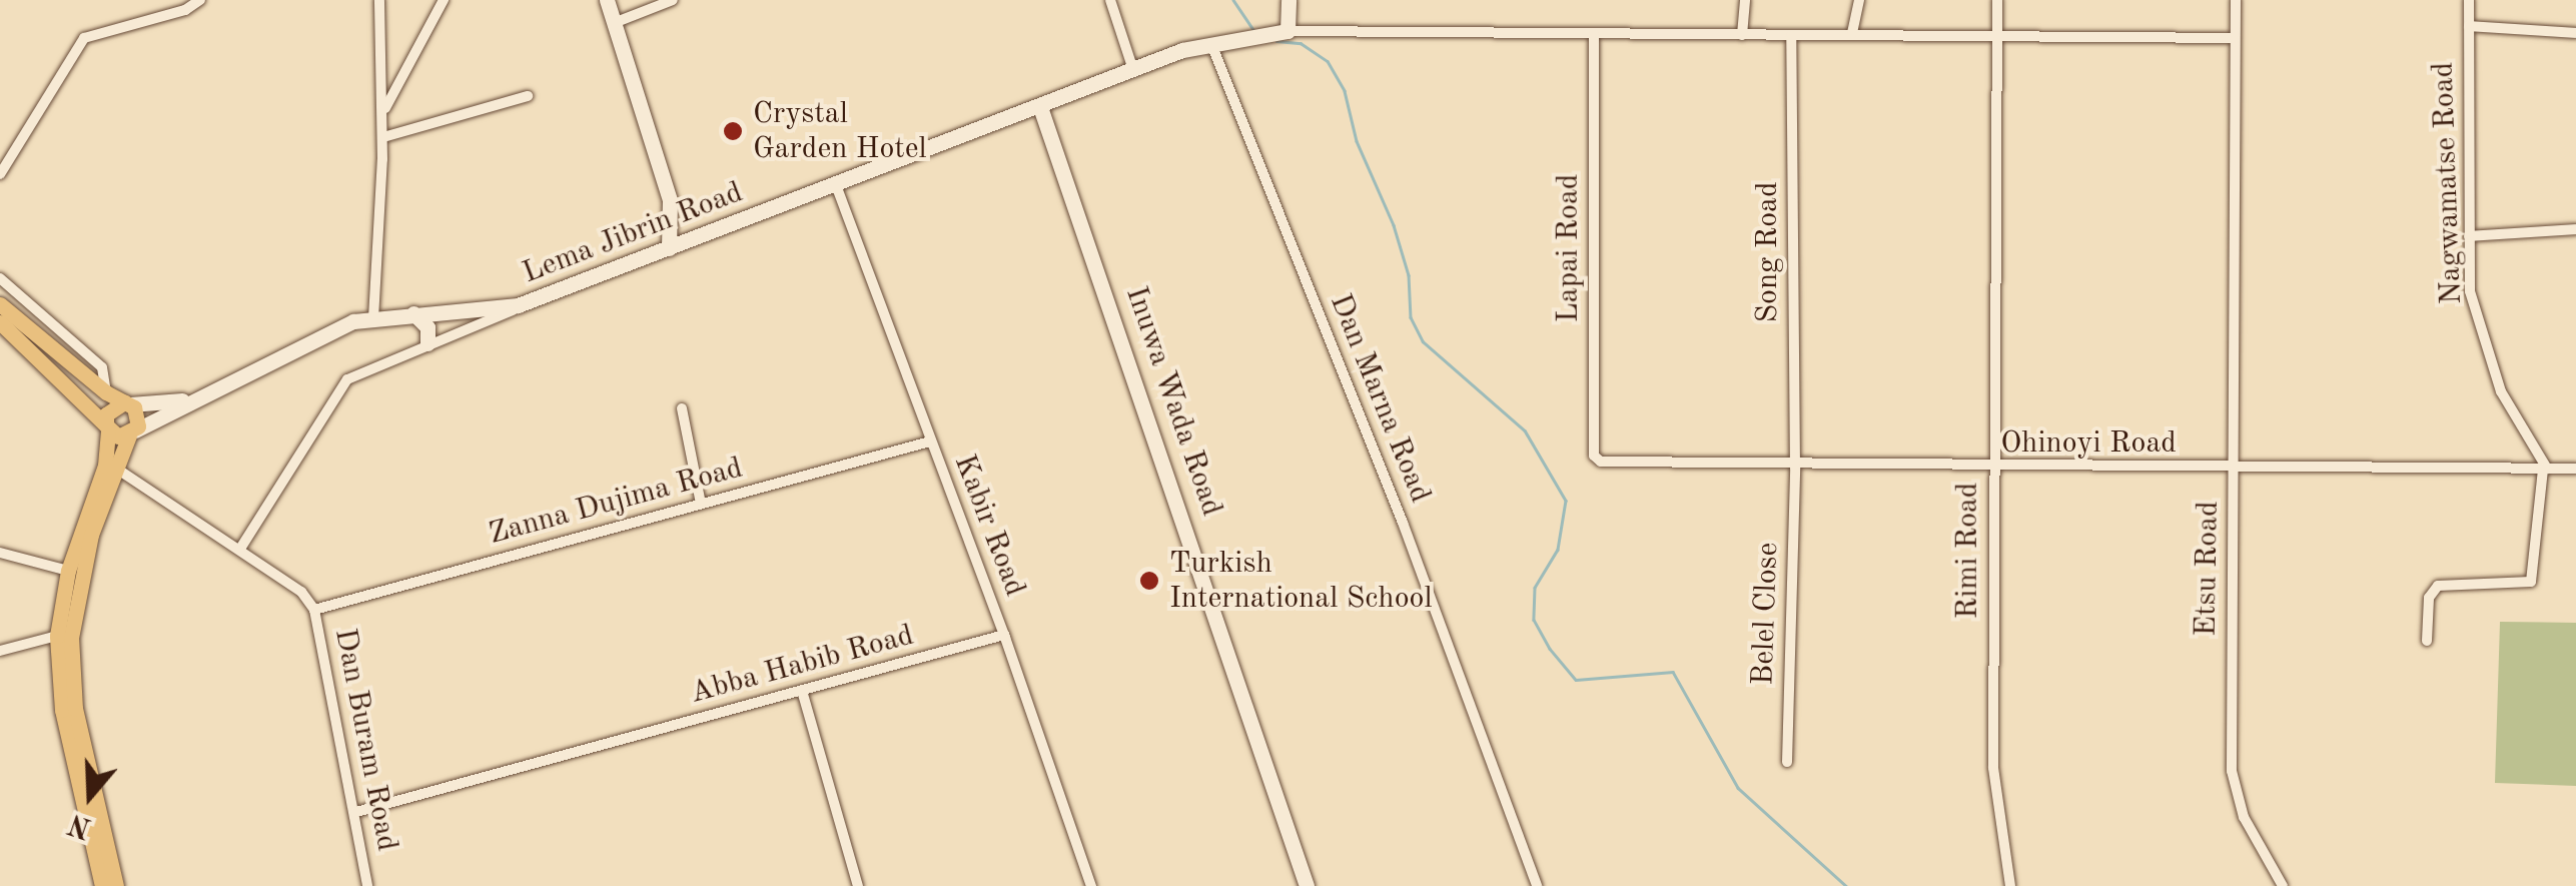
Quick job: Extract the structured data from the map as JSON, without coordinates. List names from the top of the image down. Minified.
{"streets":{"street":["Nagwamatse Road","Lema Jibrin Road","Lapai Road","Song Road","Dan Marna Road","Inuwa Wada Road","Ohinoyi Road","Zanna Dujima Road","Kabir Road","Rimi Road","Etsu Road","Belel Close","Abba Habib Road","Dan Buram Road"]},"crossings":[["Nagwamatse Road","Ohinoyi Road"],["Lema Jibrin Road","Dan Marna Road"],["Lema Jibrin Road","Inuwa Wada Road"],["Lema Jibrin Road","Kabir Road"],["Lema Jibrin Road","Dan Buram Road"],["Lapai Road","Ohinoyi Road"],["Song Road","Ohinoyi Road"],["Song Road","Belel Close"],["Ohinoyi Road","Rimi Road"],["Ohinoyi Road","Etsu Road"],["Ohinoyi Road","Belel Close"],["Zanna Dujima Road","Kabir Road"],["Zanna Dujima Road","Dan Buram Road"],["Kabir Road","Abba Habib Road"],["Abba Habib Road","Dan Buram Road"]],"places":["Crystal Garden Hotel","Turkish International School"],"north":"bottom"}
